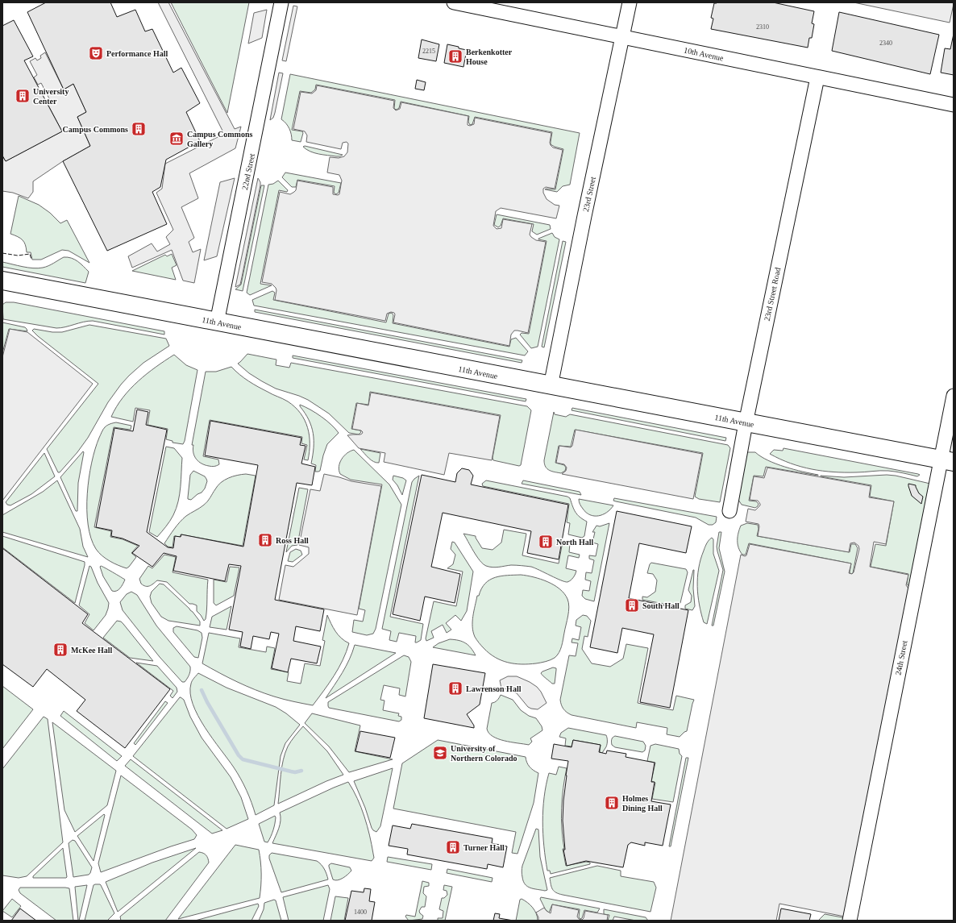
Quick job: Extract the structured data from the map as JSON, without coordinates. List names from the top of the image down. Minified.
{"streets":{"main road":["11th Avenue"],"street":["10th Avenue","22nd Street","23rd Street","23rd Street Road","24th Street"]},"crossings":[["10th Avenue","23rd Street"],["10th Avenue","23rd Street Road"],["22nd Street","11th Avenue"],["23rd Street","11th Avenue"],["23rd Street Road","11th Avenue"],["11th Avenue","24th Street"]],"places":{"theatre":["Performance Hall"],"building":["Berkenkotter House","University Center","Campus Commons","Ross Hall","North Hall","South Hall","McKee Hall","Lawrenson Hall","Holmes Dining Hall","Turner Hall"],"museum":["Campus Commons Gallery"],"school or university":["University of Northern Colorado"]},"house_numbers":["2310","2340","2215","1400"]}
